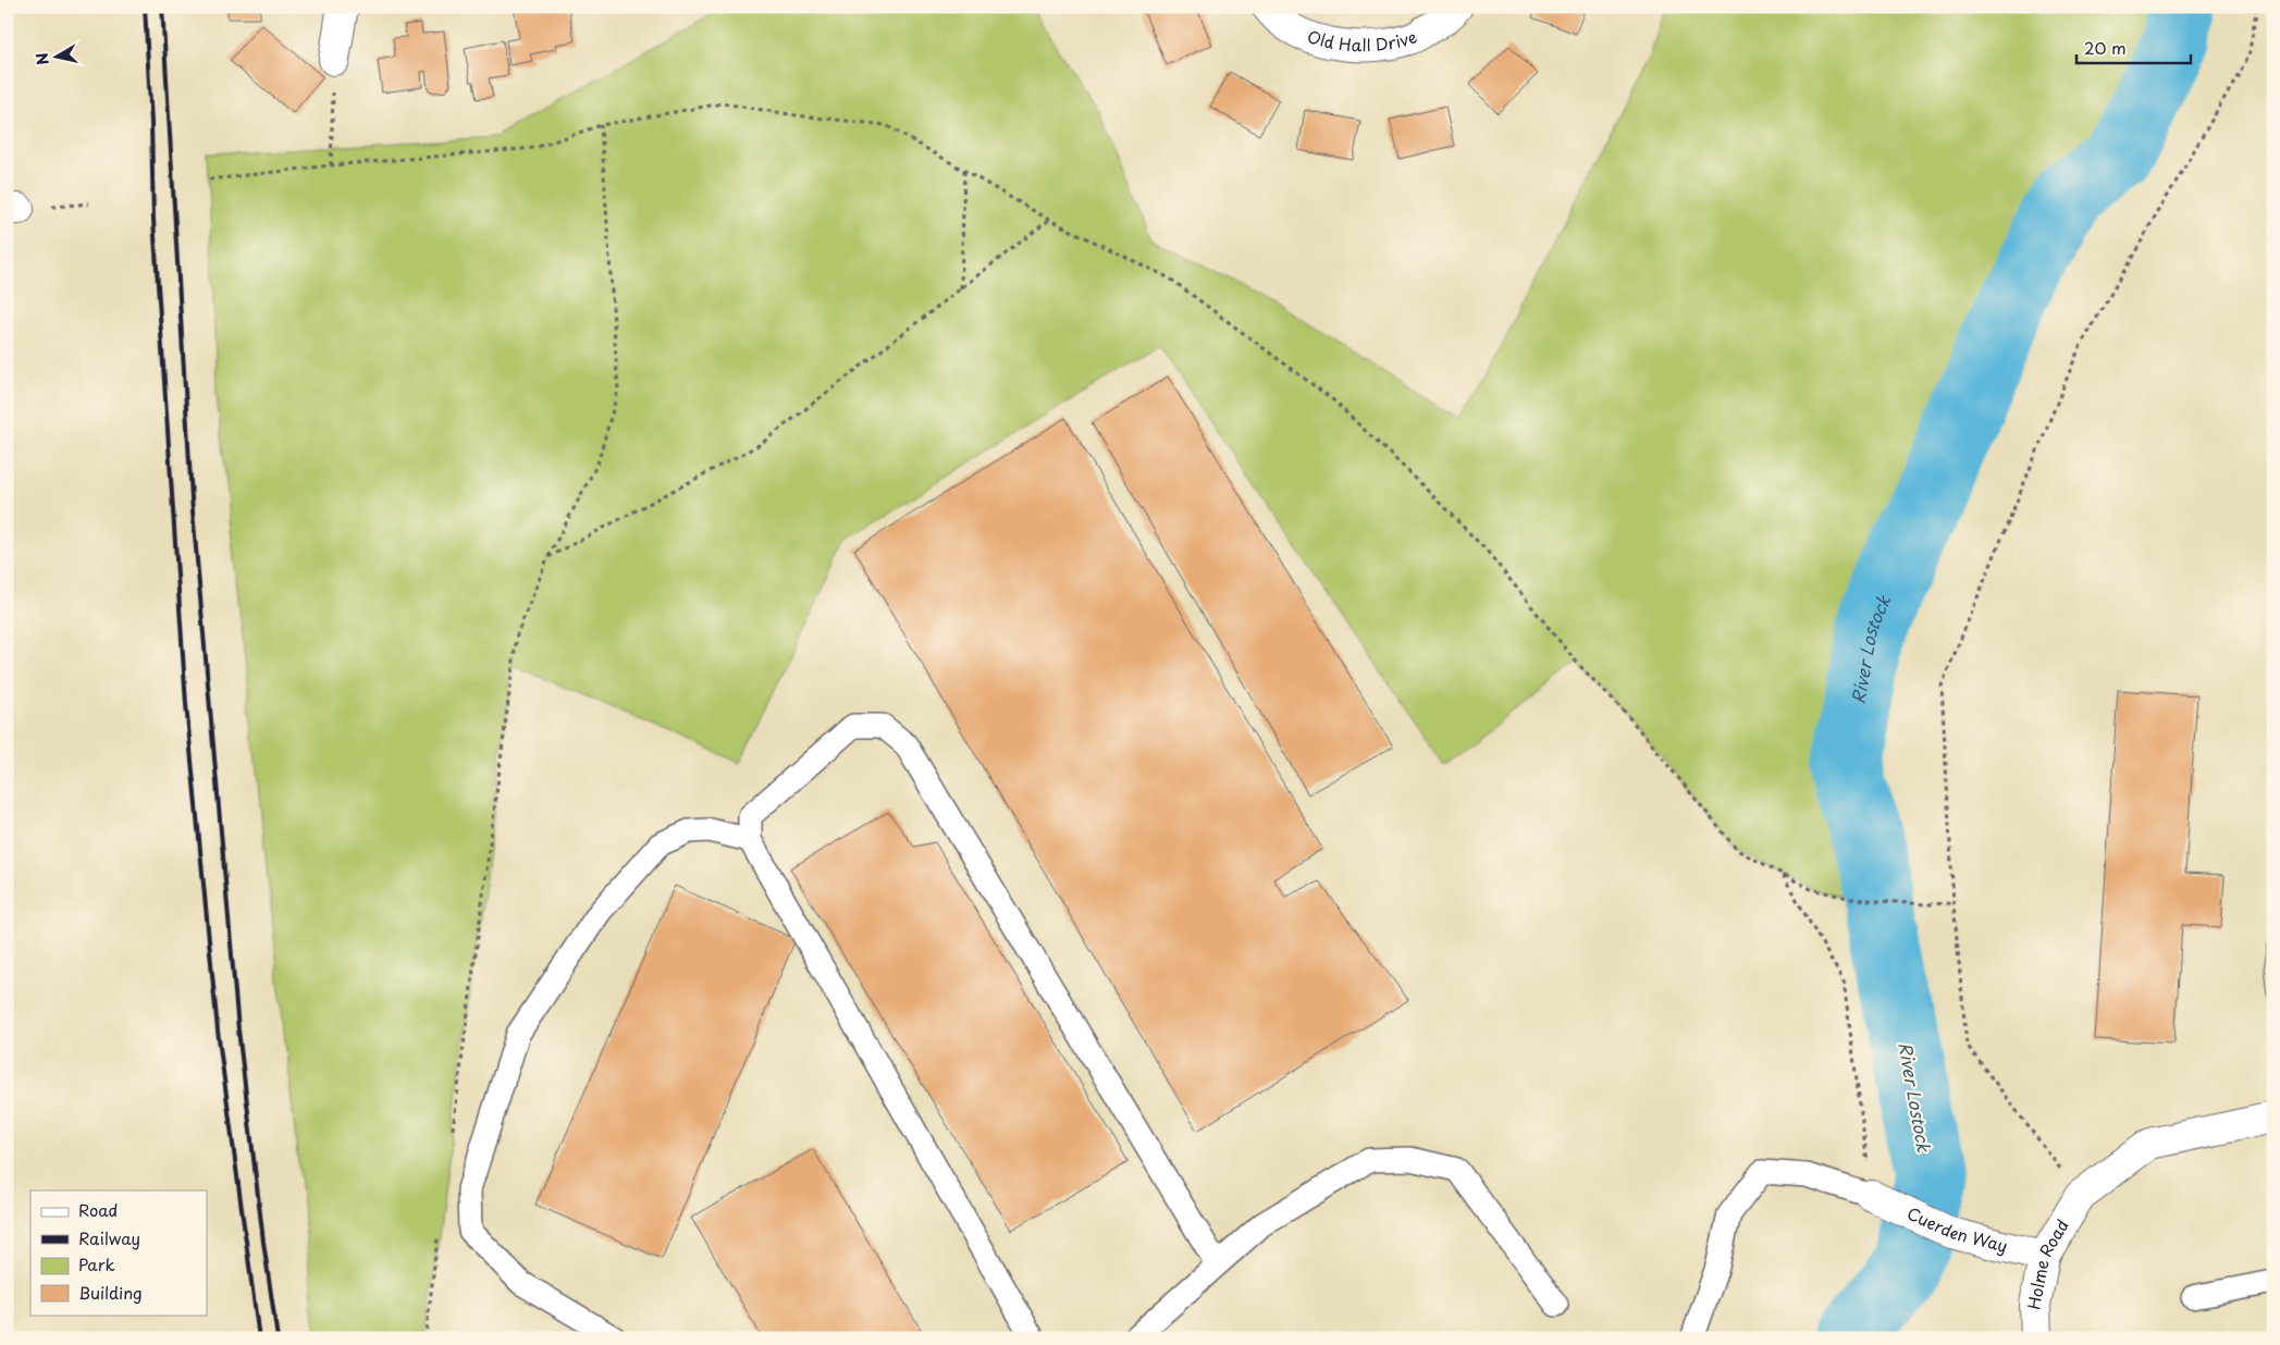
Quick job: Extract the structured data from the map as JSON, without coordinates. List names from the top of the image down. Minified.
{"streets":{"street":["Old Hall Drive","Cuerden Way","Holme Road"]},"crossings":[["Cuerden Way","Holme Road"]],"water":["River Lostock"],"legend":["Road","Railway","Park","Building"],"scale_bar":"20 m","north":"left"}
